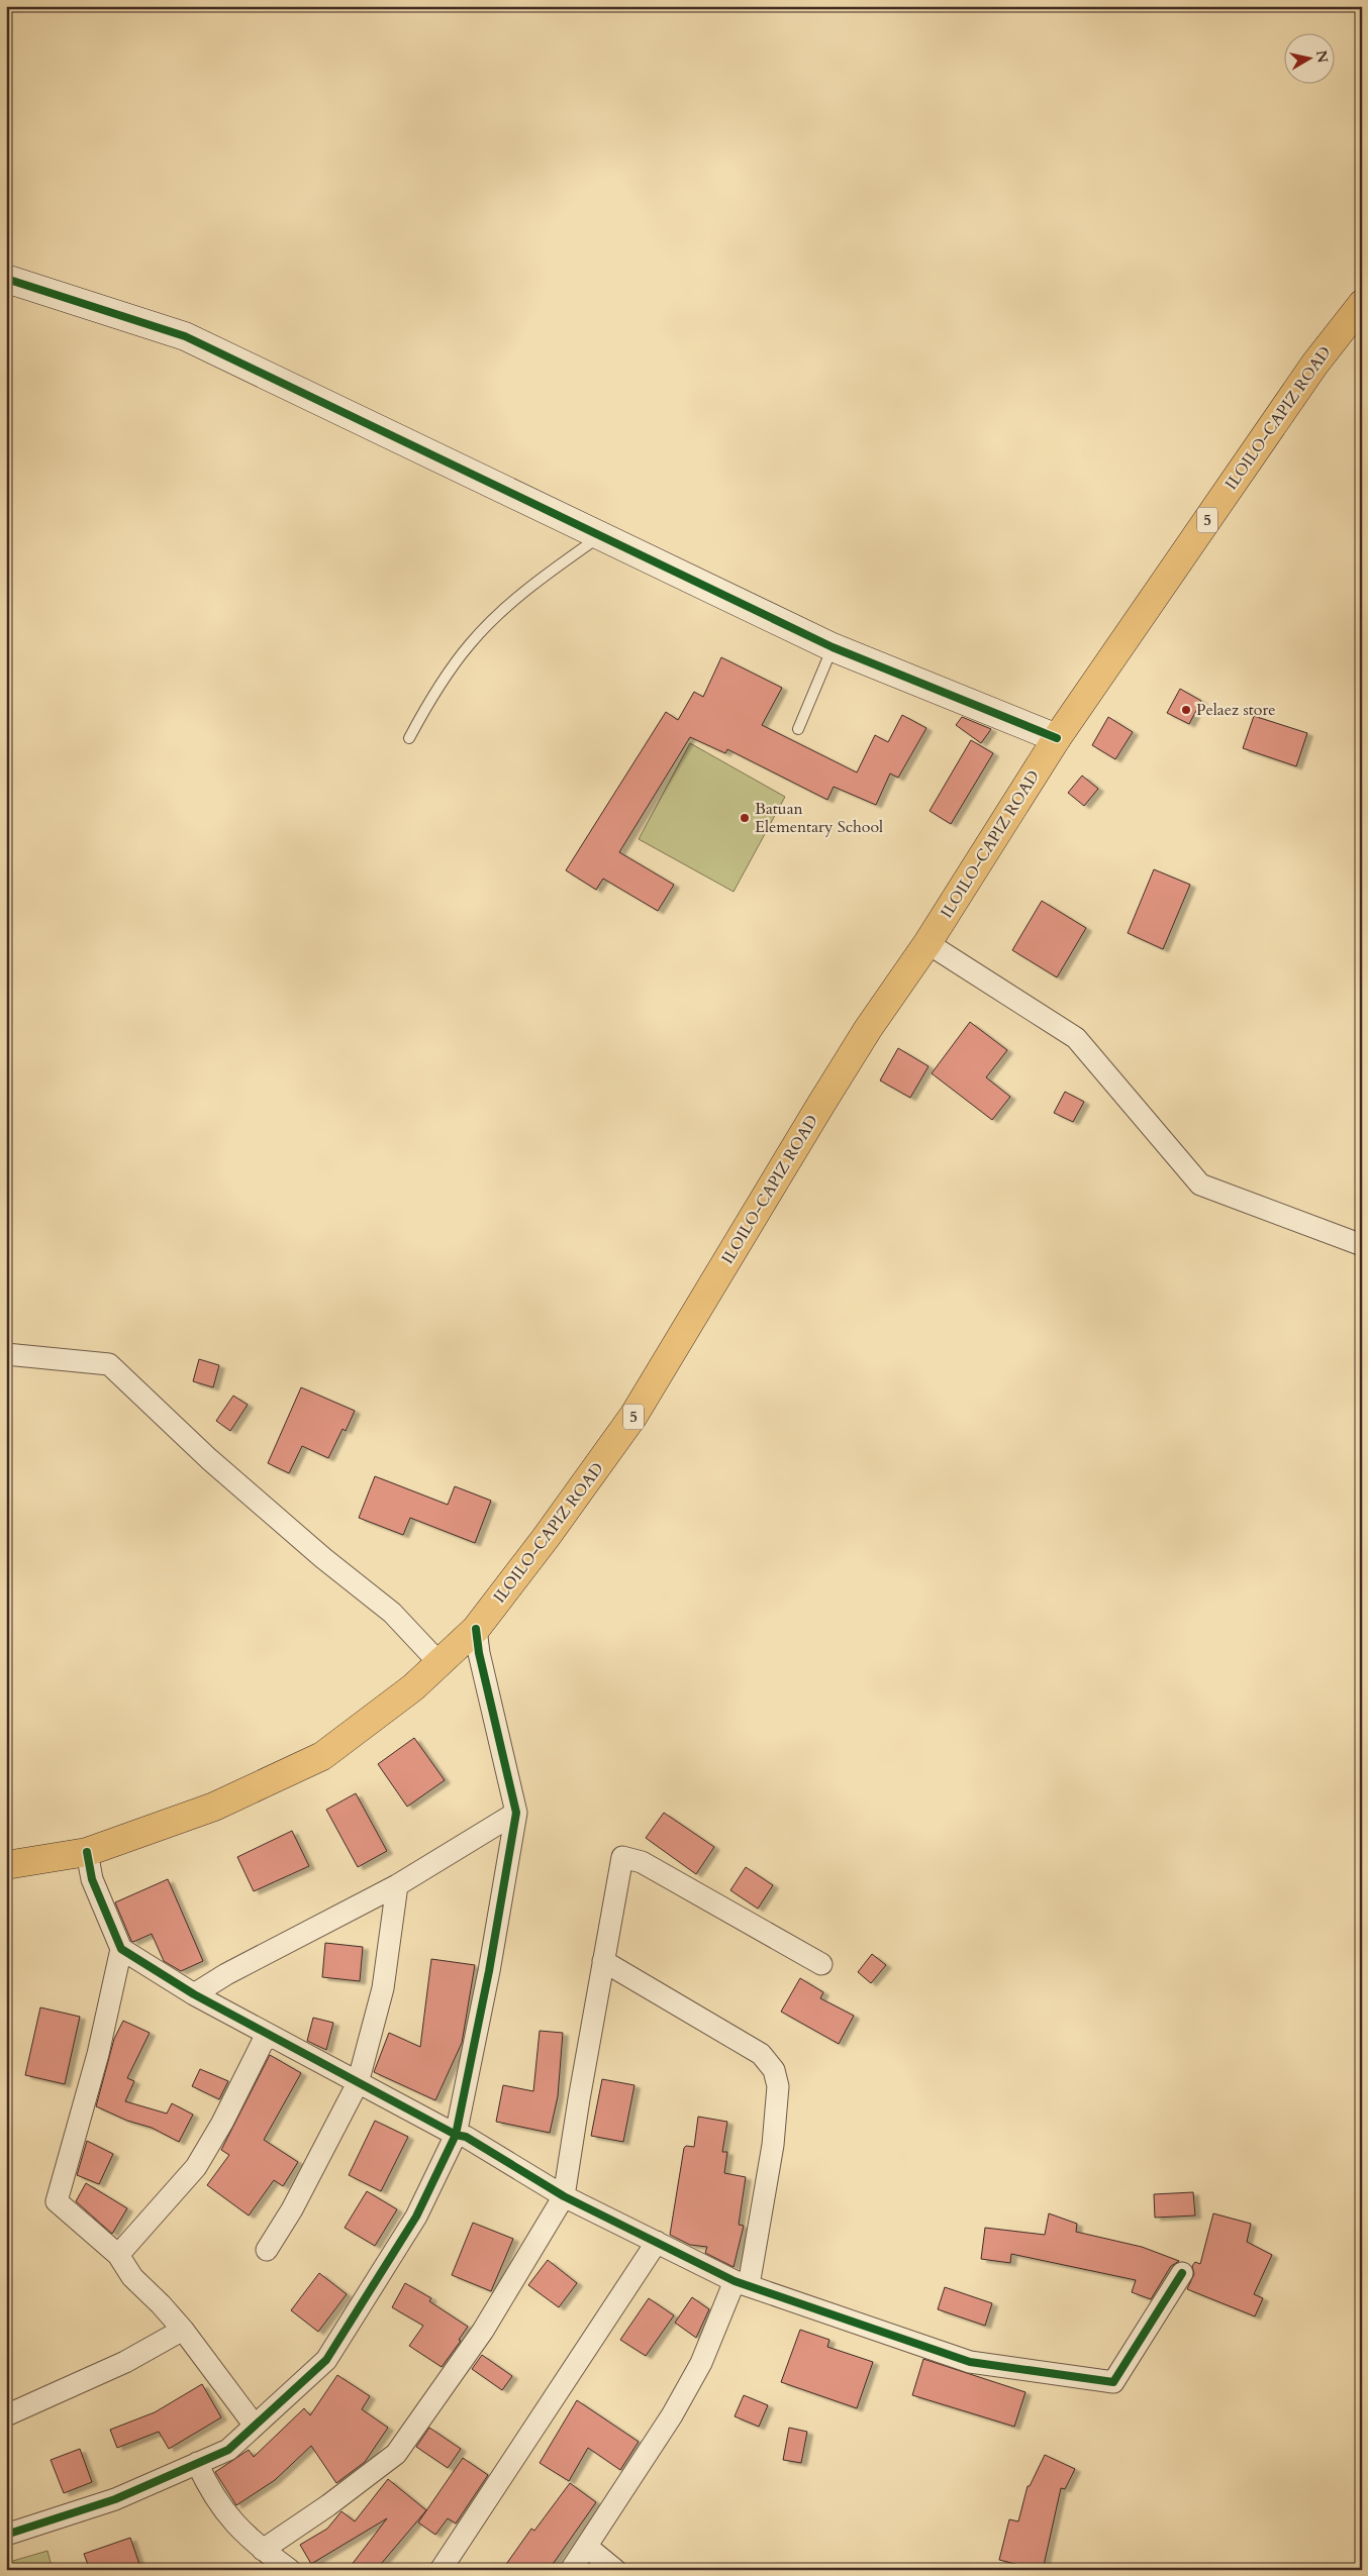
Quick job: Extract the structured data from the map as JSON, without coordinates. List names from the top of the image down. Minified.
{"streets":{"highway":["ILOILO-CAPIZ ROAD","5"]},"places":["Pelaez store","Batuan Elementary School"],"north":"right"}
